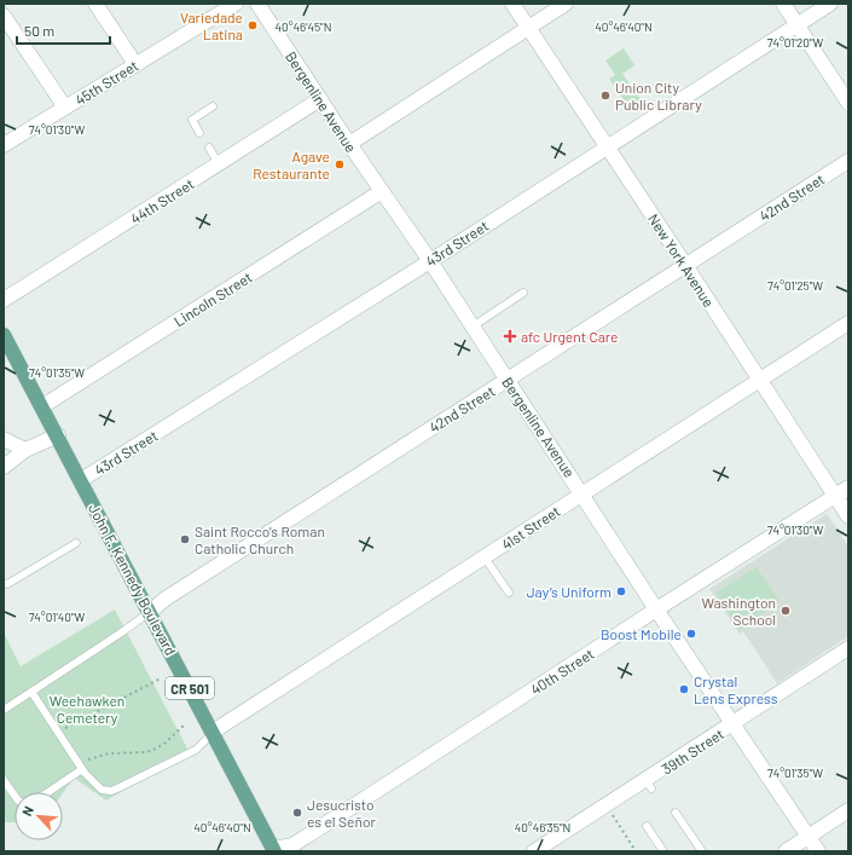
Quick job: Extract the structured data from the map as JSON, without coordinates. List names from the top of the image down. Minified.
{"streets":{"main road":["John F. Kennedy Boulevard","CR 501"],"street":["45th Street","Bergenline Avenue","42nd Street","44th Street","43rd Street","New York Avenue","Lincoln Street","41st Street","40th Street","39th Street"]},"crossings":[["Bergenline Avenue","42nd Street"],["Bergenline Avenue","44th Street"],["Bergenline Avenue","43rd Street"],["Bergenline Avenue","Lincoln Street"],["Bergenline Avenue","41st Street"],["Bergenline Avenue","40th Street"],["Bergenline Avenue","39th Street"],["42nd Street","New York Avenue"],["42nd Street","John F. Kennedy Boulevard"],["43rd Street","New York Avenue"],["43rd Street","John F. Kennedy Boulevard"],["New York Avenue","41st Street"],["New York Avenue","40th Street"],["Lincoln Street","John F. Kennedy Boulevard"],["41st Street","John F. Kennedy Boulevard"],["John F. Kennedy Boulevard","40th Street"]],"parks":["Weehawken Cemetery"],"places":{"other":["Variedade Latina","Union City Public Library","Agave Restaurante","Saint Rocco's Roman Catholic Church","Jay’s Uniform","Washington School","Boost Mobile","Crystal Lens Express","Jesucristo es el Señor"],"health":["afc Urgent Care"]},"scale_bar":"50 m","north":"top left","coordinates":["40°46'45\"N","40°46'40\"N","74°01'20\"W","74°01'30\"W","74°01'25\"W","74°01'35\"W","74°01'40\"W","40°46'35\"N"]}
